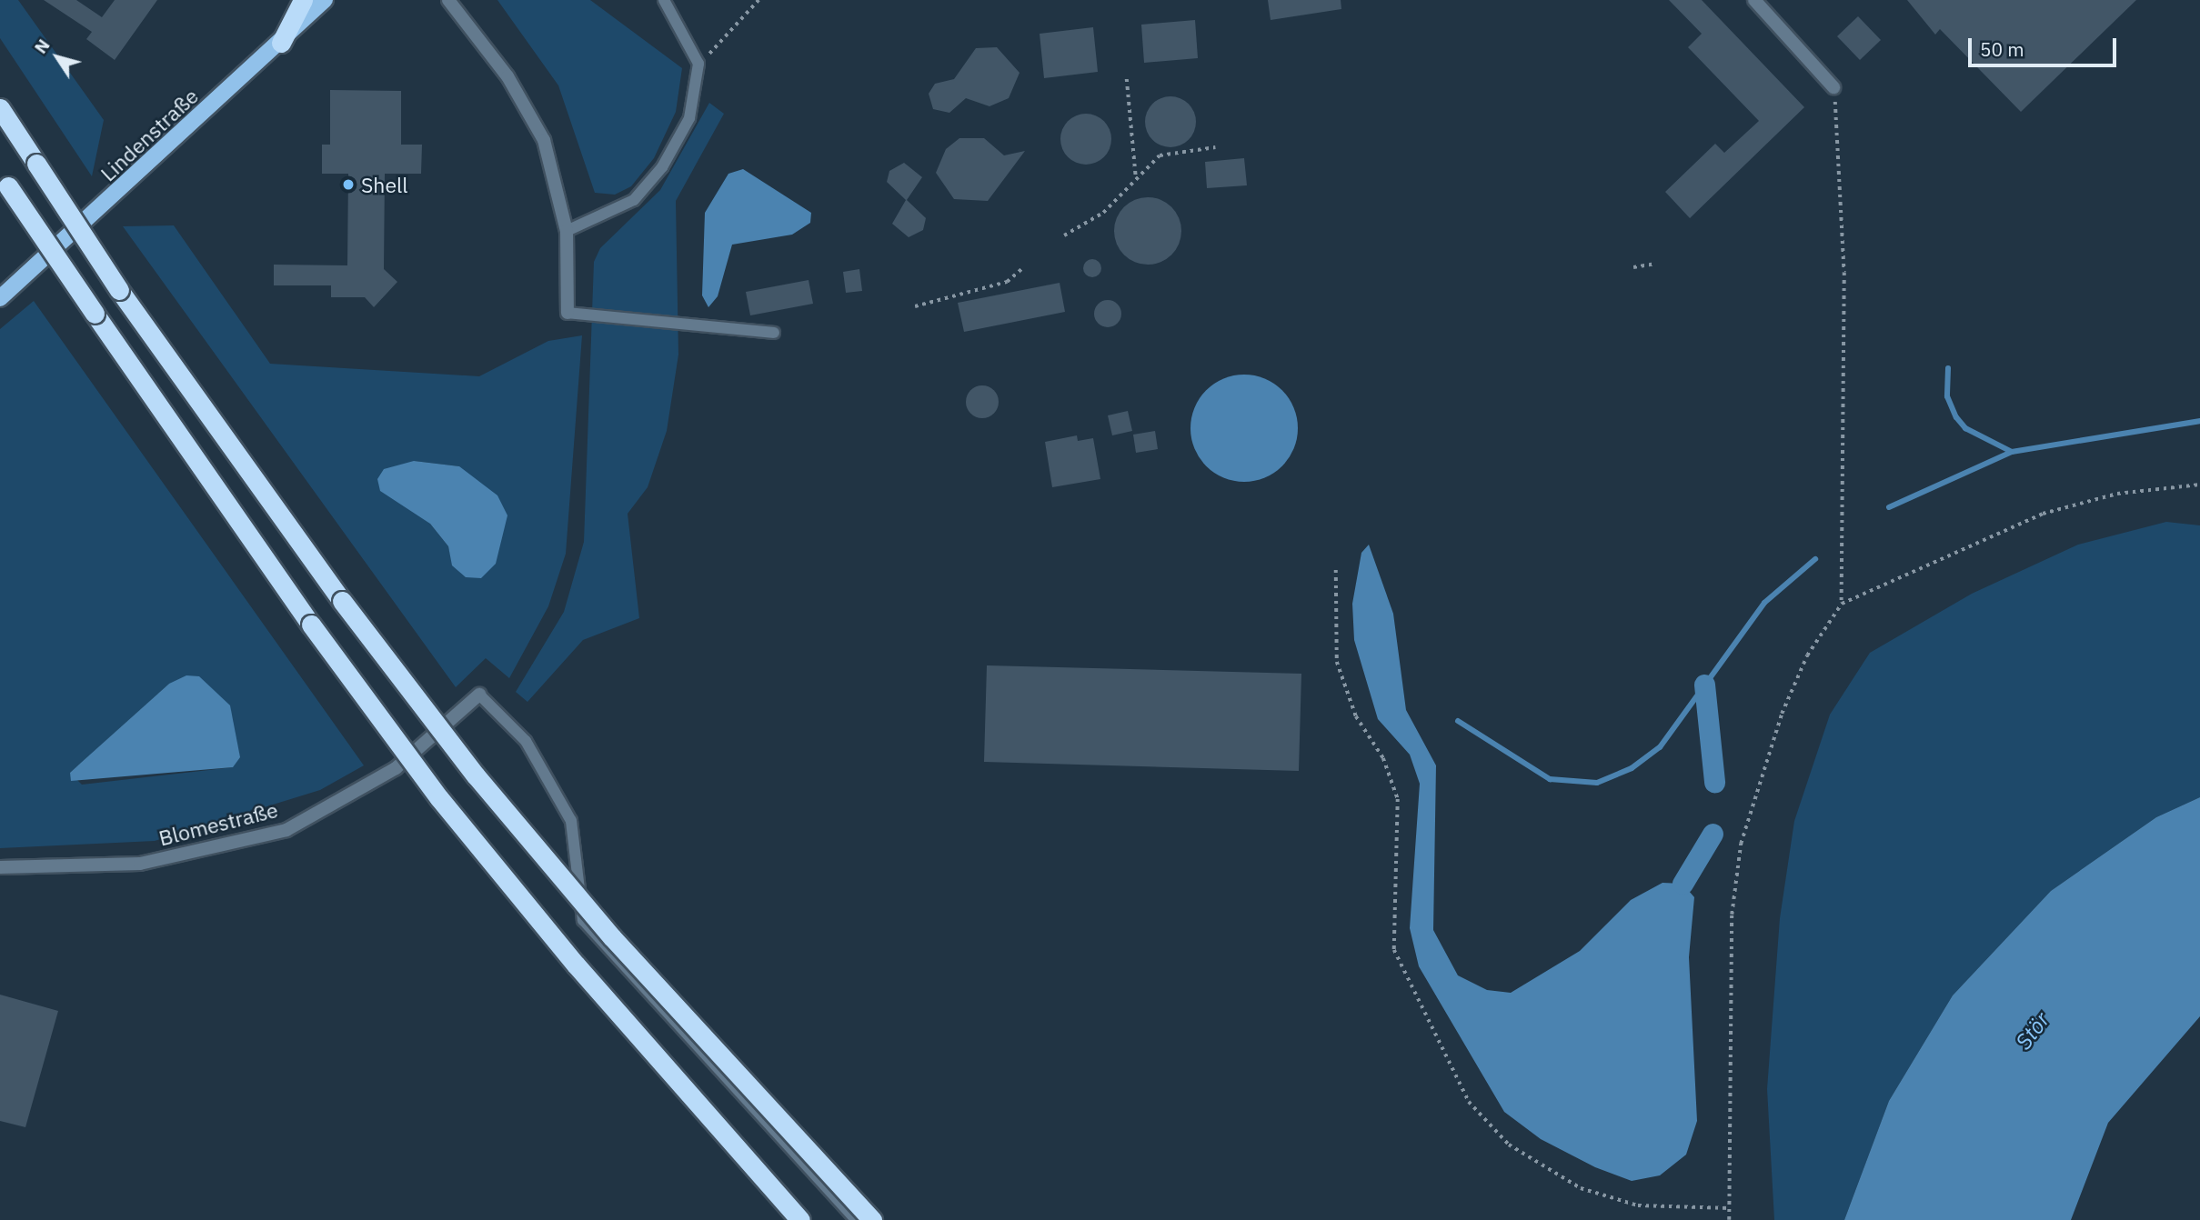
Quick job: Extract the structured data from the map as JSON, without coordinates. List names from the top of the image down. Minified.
{"streets":{"main road":["Lindenstraße"],"street":["Blomestraße"]},"water":["Stör"],"places":["Shell"],"scale_bar":"50 m","north":"top left"}
